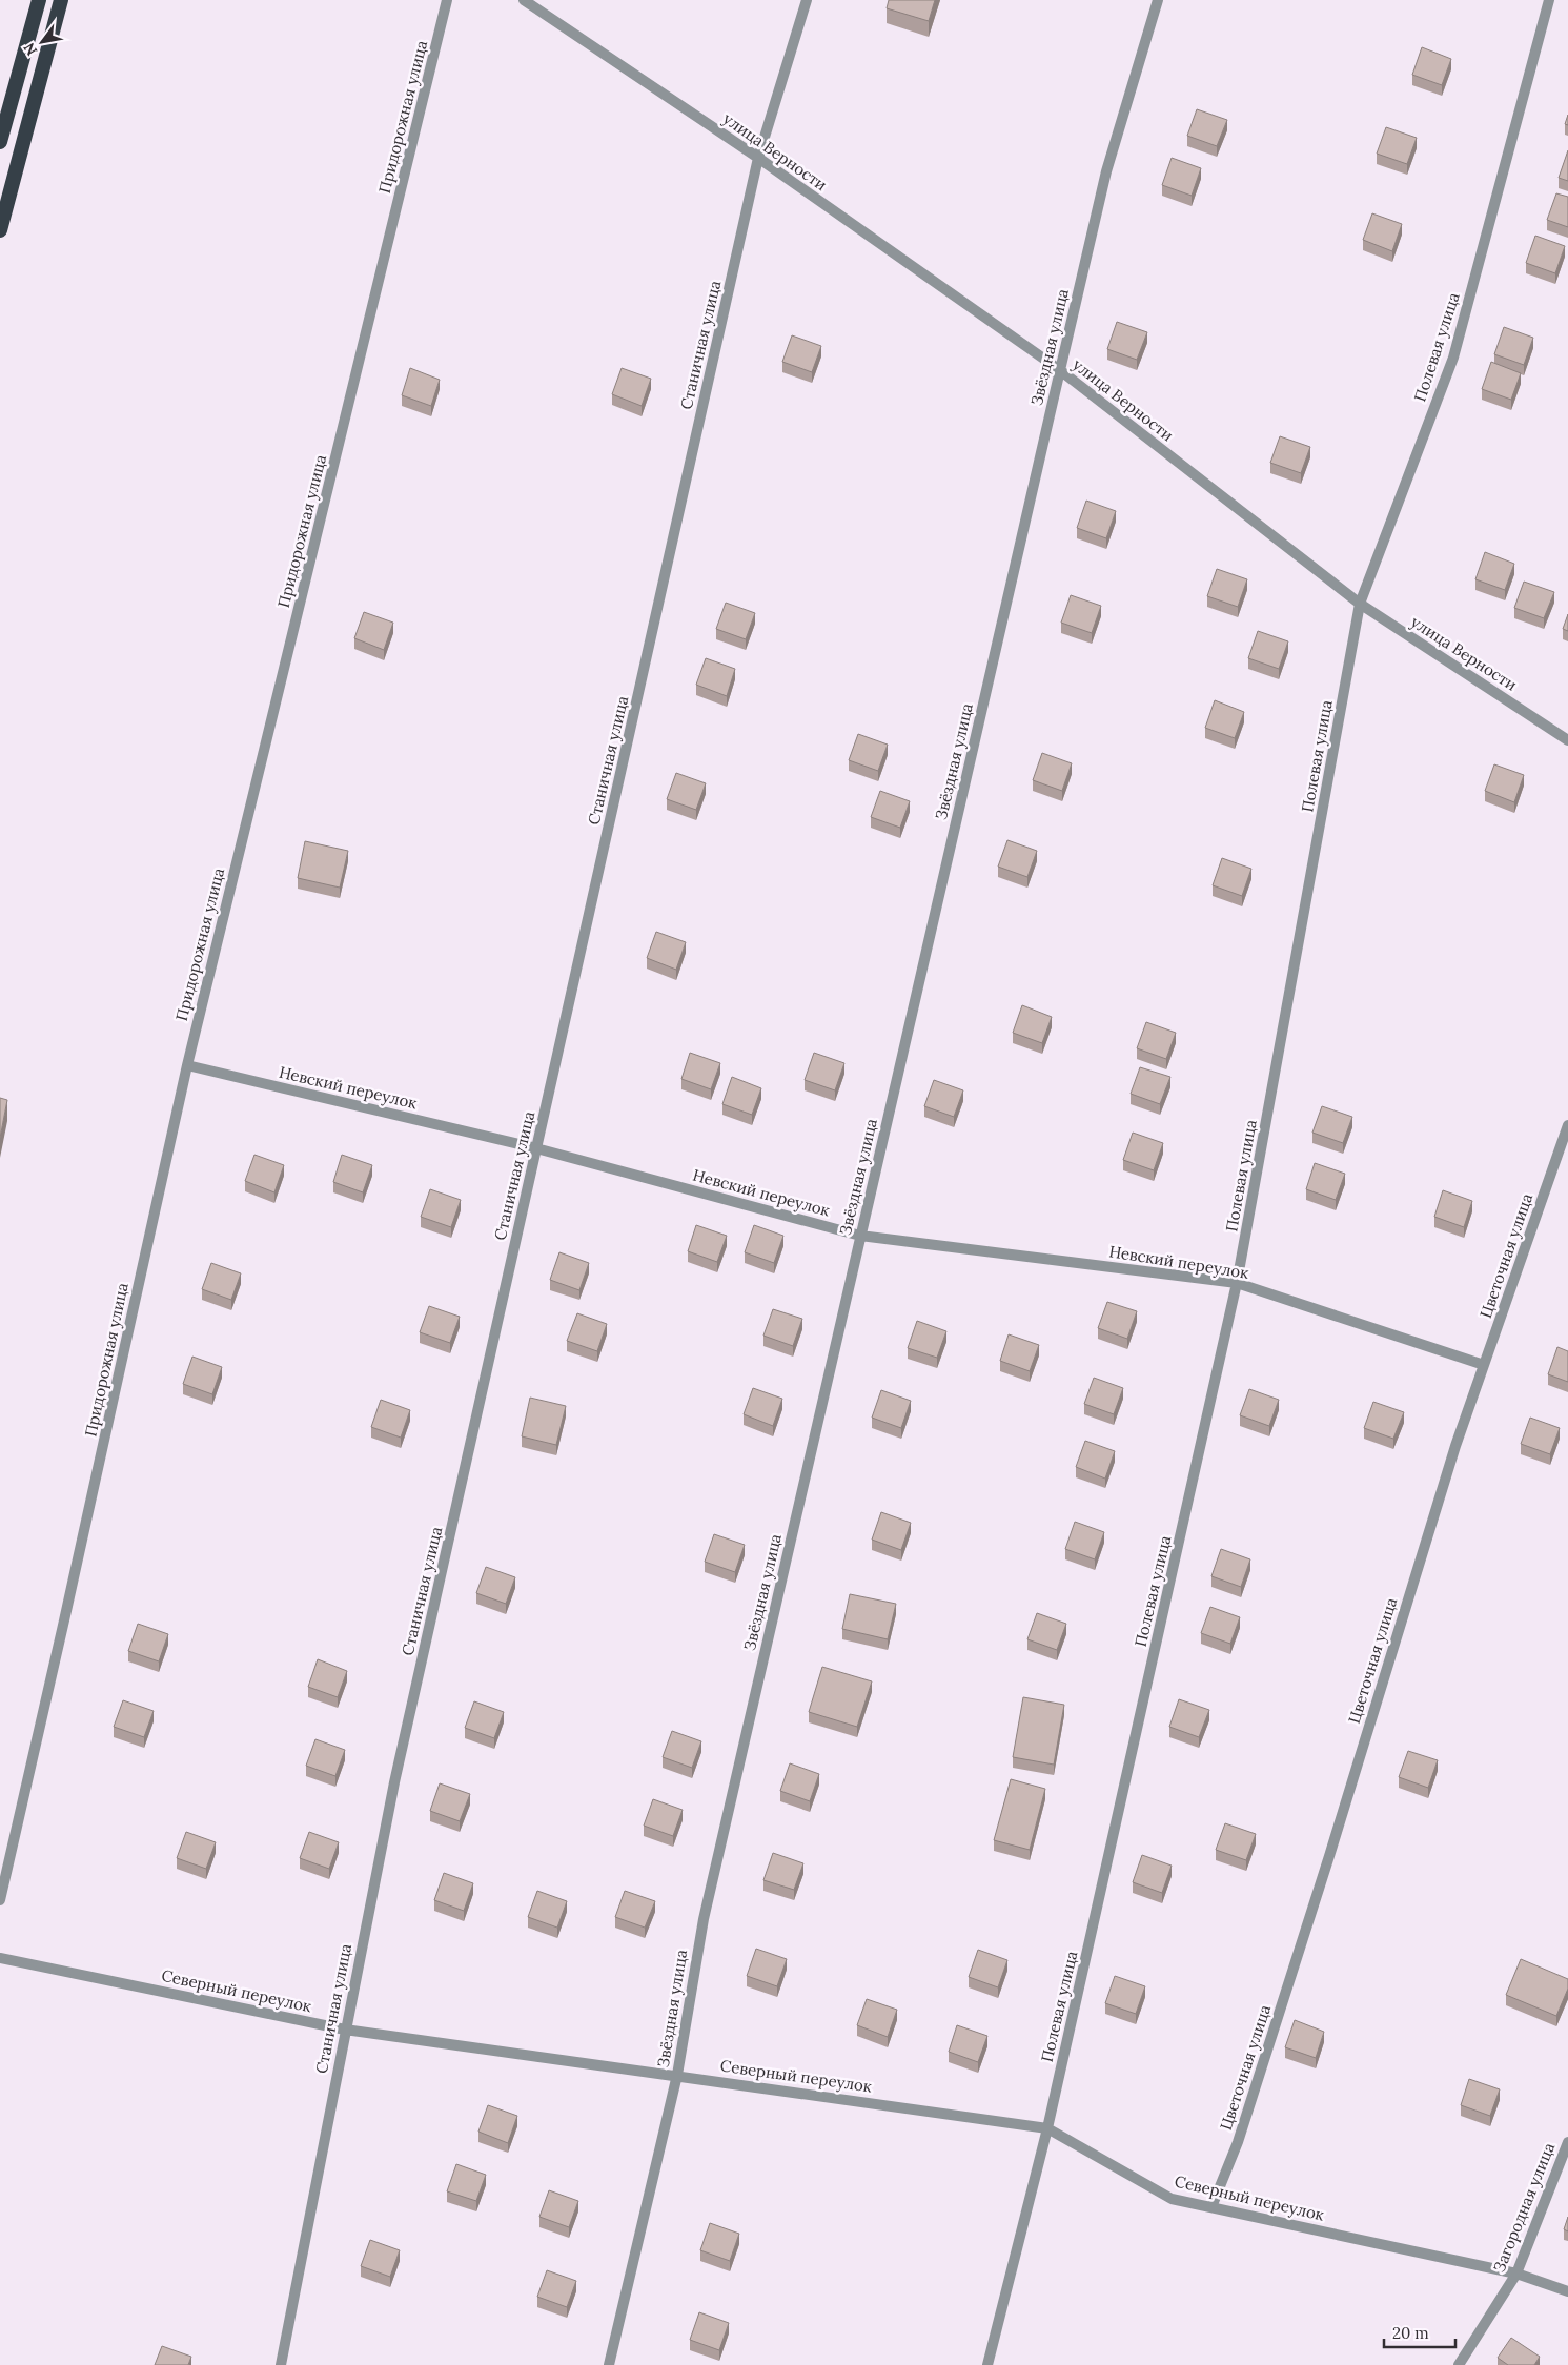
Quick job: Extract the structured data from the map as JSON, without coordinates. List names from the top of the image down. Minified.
{"streets":{"street":["Придорожная улица","улица Верности","Станичная улица","Звёздная улица","Полевая улица","Невский переулок","Цветочная улица","Северный переулок","Загородная улица"]},"crossings":[["Придорожная улица","Невский переулок"],["улица Верности","Станичная улица"],["улица Верности","Звёздная улица"],["улица Верности","Полевая улица"],["Станичная улица","Невский переулок"],["Станичная улица","Северный переулок"],["Звёздная улица","Невский переулок"],["Звёздная улица","Северный переулок"],["Полевая улица","Невский переулок"],["Полевая улица","Северный переулок"],["Невский переулок","Цветочная улица"],["Цветочная улица","Северный переулок"],["Северный переулок","Загородная улица"]],"scale_bar":"20 m","north":"bottom left"}
